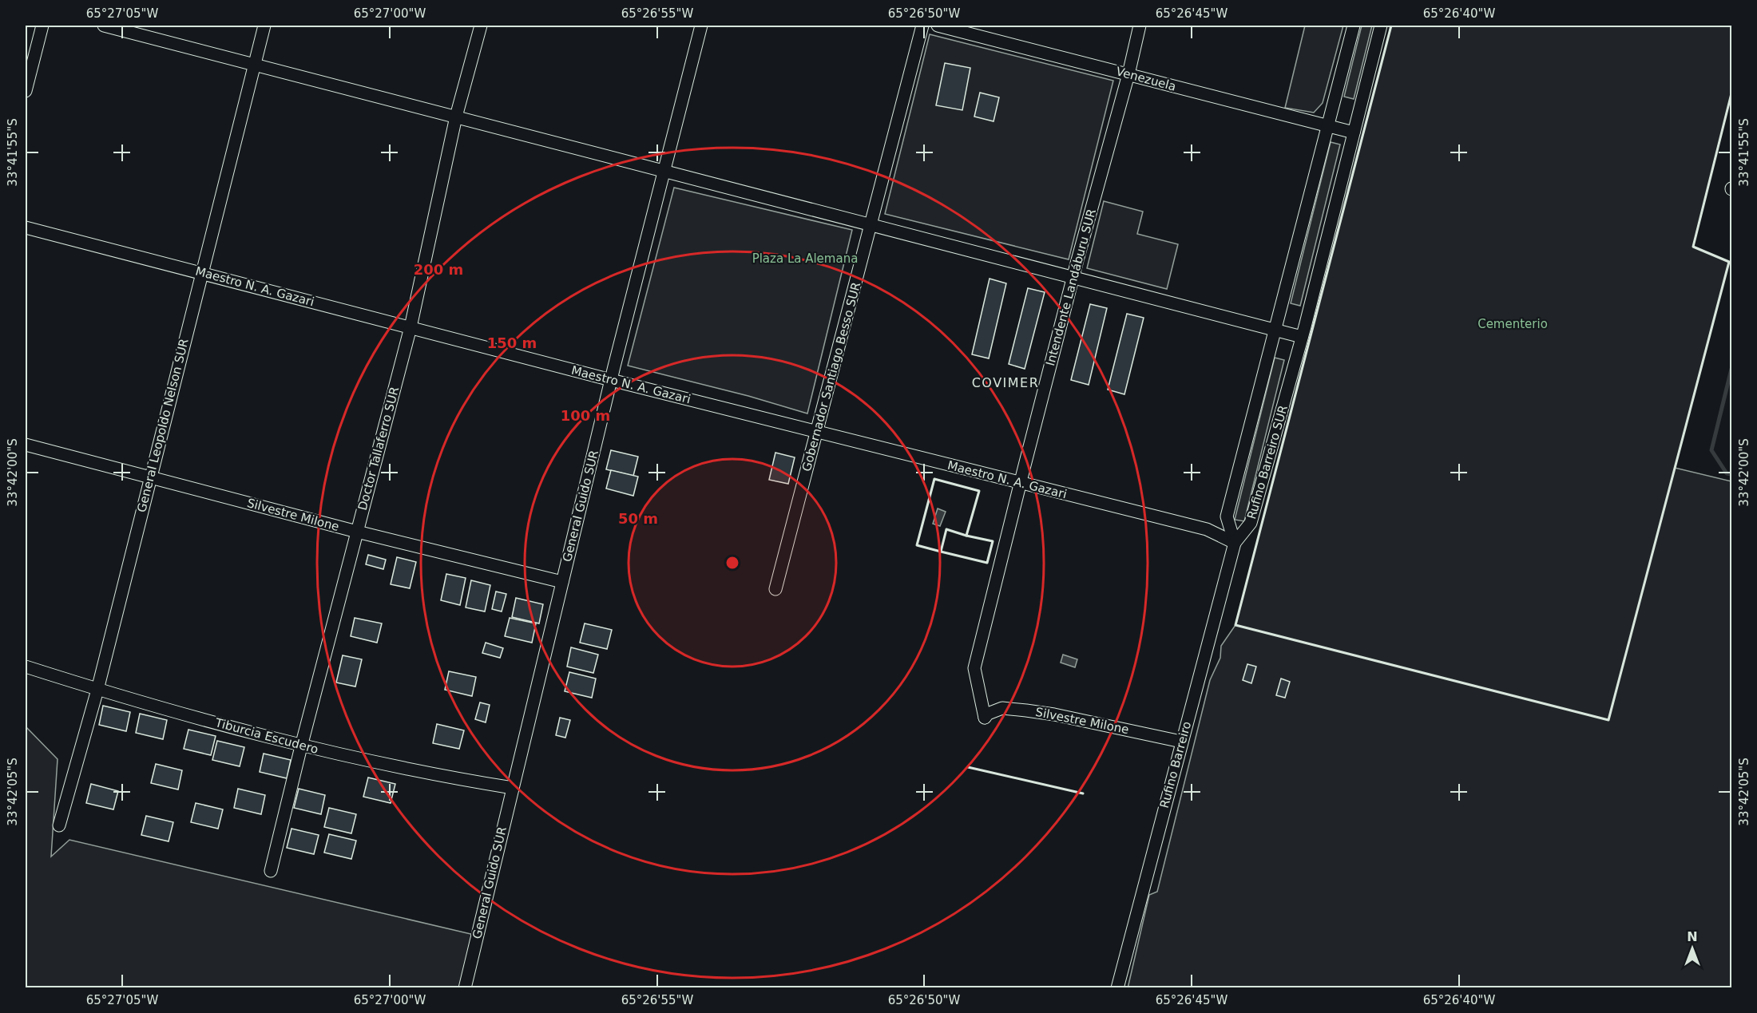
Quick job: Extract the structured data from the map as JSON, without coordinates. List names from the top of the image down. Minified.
{"streets":{"street":["Venezuela","Maestro N. A. Gazari","Intendente Landáburu SUR","Gobernador Santiago Besso SUR","General Leopoldo Nelson SUR","Doctor Tallaferro SUR","Rufino Barreiro SUR","General Guido SUR","Silvestre Milone","Tiburcia Escudero","Rufino Barreiro"]},"crossings":[["Venezuela","Intendente Landáburu SUR"],["Venezuela","Rufino Barreiro SUR"],["Maestro N. A. Gazari","Intendente Landáburu SUR"],["Maestro N. A. Gazari","Gobernador Santiago Besso SUR"],["Maestro N. A. Gazari","General Leopoldo Nelson SUR"],["Maestro N. A. Gazari","Doctor Tallaferro SUR"],["Maestro N. A. Gazari","Rufino Barreiro SUR"],["Maestro N. A. Gazari","General Guido SUR"],["Maestro N. A. Gazari","Rufino Barreiro"],["Intendente Landáburu SUR","Silvestre Milone"],["General Leopoldo Nelson SUR","Silvestre Milone"],["General Leopoldo Nelson SUR","Tiburcia Escudero"],["Doctor Tallaferro SUR","Silvestre Milone"],["Doctor Tallaferro SUR","Tiburcia Escudero"],["Rufino Barreiro SUR","Rufino Barreiro"],["General Guido SUR","Silvestre Milone"],["General Guido SUR","Tiburcia Escudero"],["Silvestre Milone","Rufino Barreiro"]],"districts":["COVIMER"],"parks":["Plaza La Alemana","Cementerio"],"north":"top","coordinates":["65°27'05\"W","65°27'00\"W","65°26'55\"W","65°26'50\"W","65°26'45\"W","65°26'40\"W","33°41'55\"S","33°42'00\"S","33°42'05\"S"],"rings":["200 m","150 m","100 m","50 m"]}
